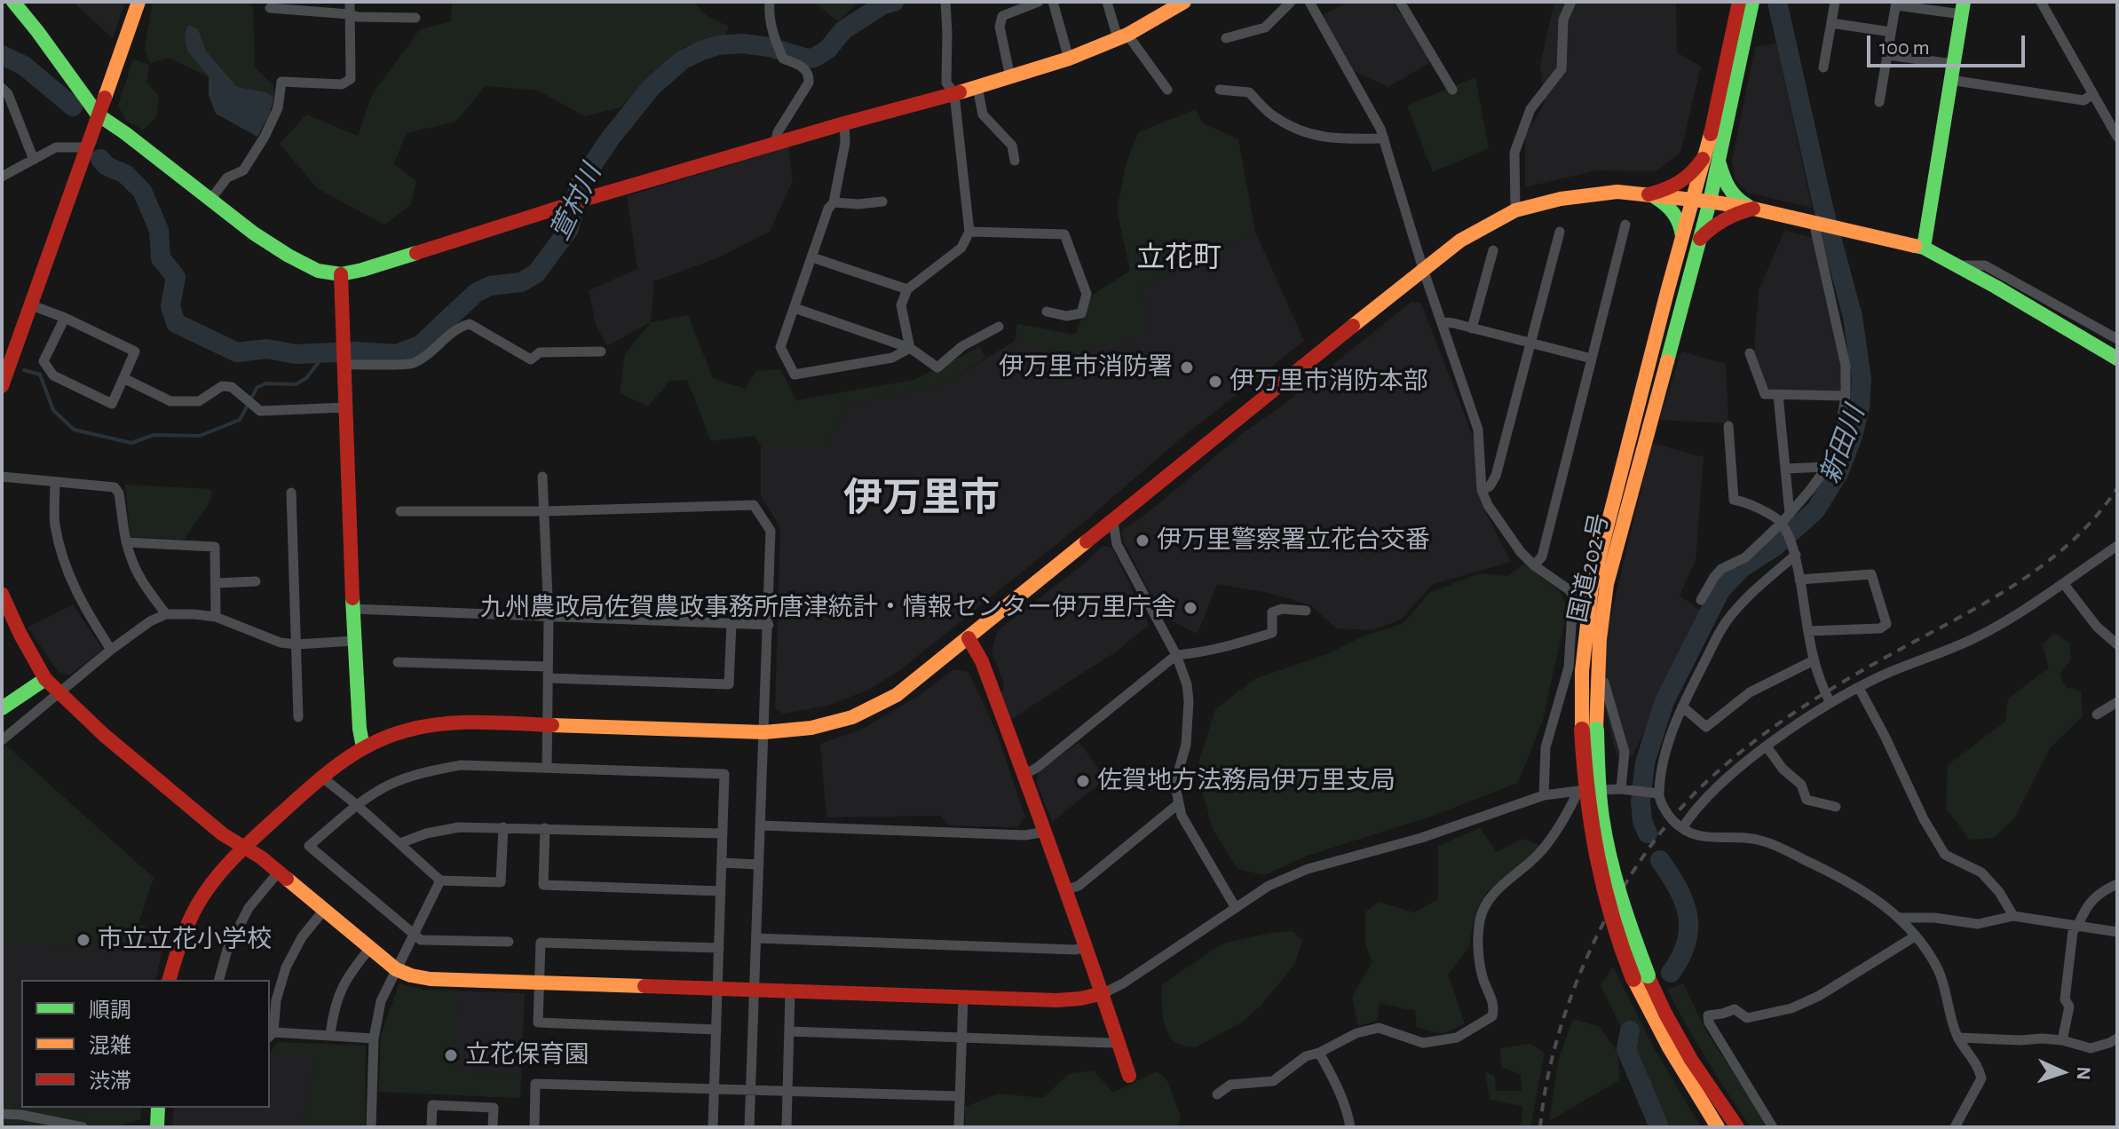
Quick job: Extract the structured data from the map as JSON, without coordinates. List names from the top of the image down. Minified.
{"streets":{"main road":["国道202号"]},"districts":["立花町","伊万里市"],"water":["萱村川","新田川"],"places":["伊万里市消防署","伊万里市消防本部","伊万里警察署立花台交番","九州農政局佐賀農政事務所唐津統計・情報センター伊万里庁舎","佐賀地方法務局伊万里支局","市立立花小学校","立花保育園"],"legend":["順調","混雑","渋滞"],"scale_bar":"100 m","north":"right"}
